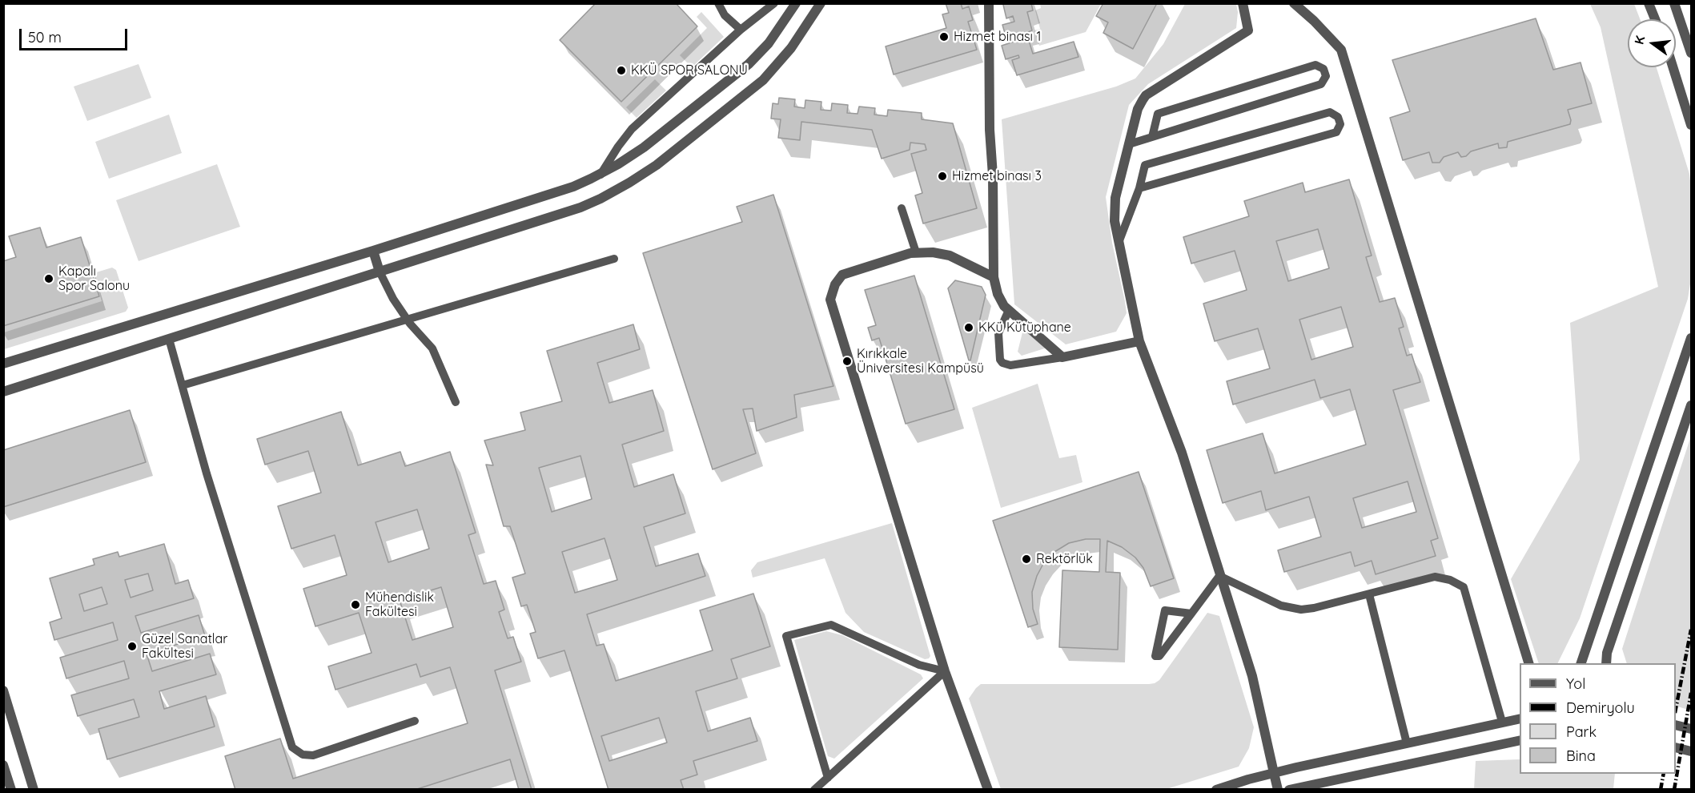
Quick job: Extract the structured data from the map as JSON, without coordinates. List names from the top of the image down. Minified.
{"places":["Hizmet binası 1","KKÜ SPOR SALONU","Hizmet binası 3","Kapalı Spor Salonu","KKü Kütüphane","Kırıkkale Üniversitesi Kampüsü","Rektörlük","Mühendislik Fakültesi","Güzel Sanatlar Fakültesi"],"legend":["Yol","Demiryolu","Park","Bina"],"scale_bar":"50 m","north":"left"}
